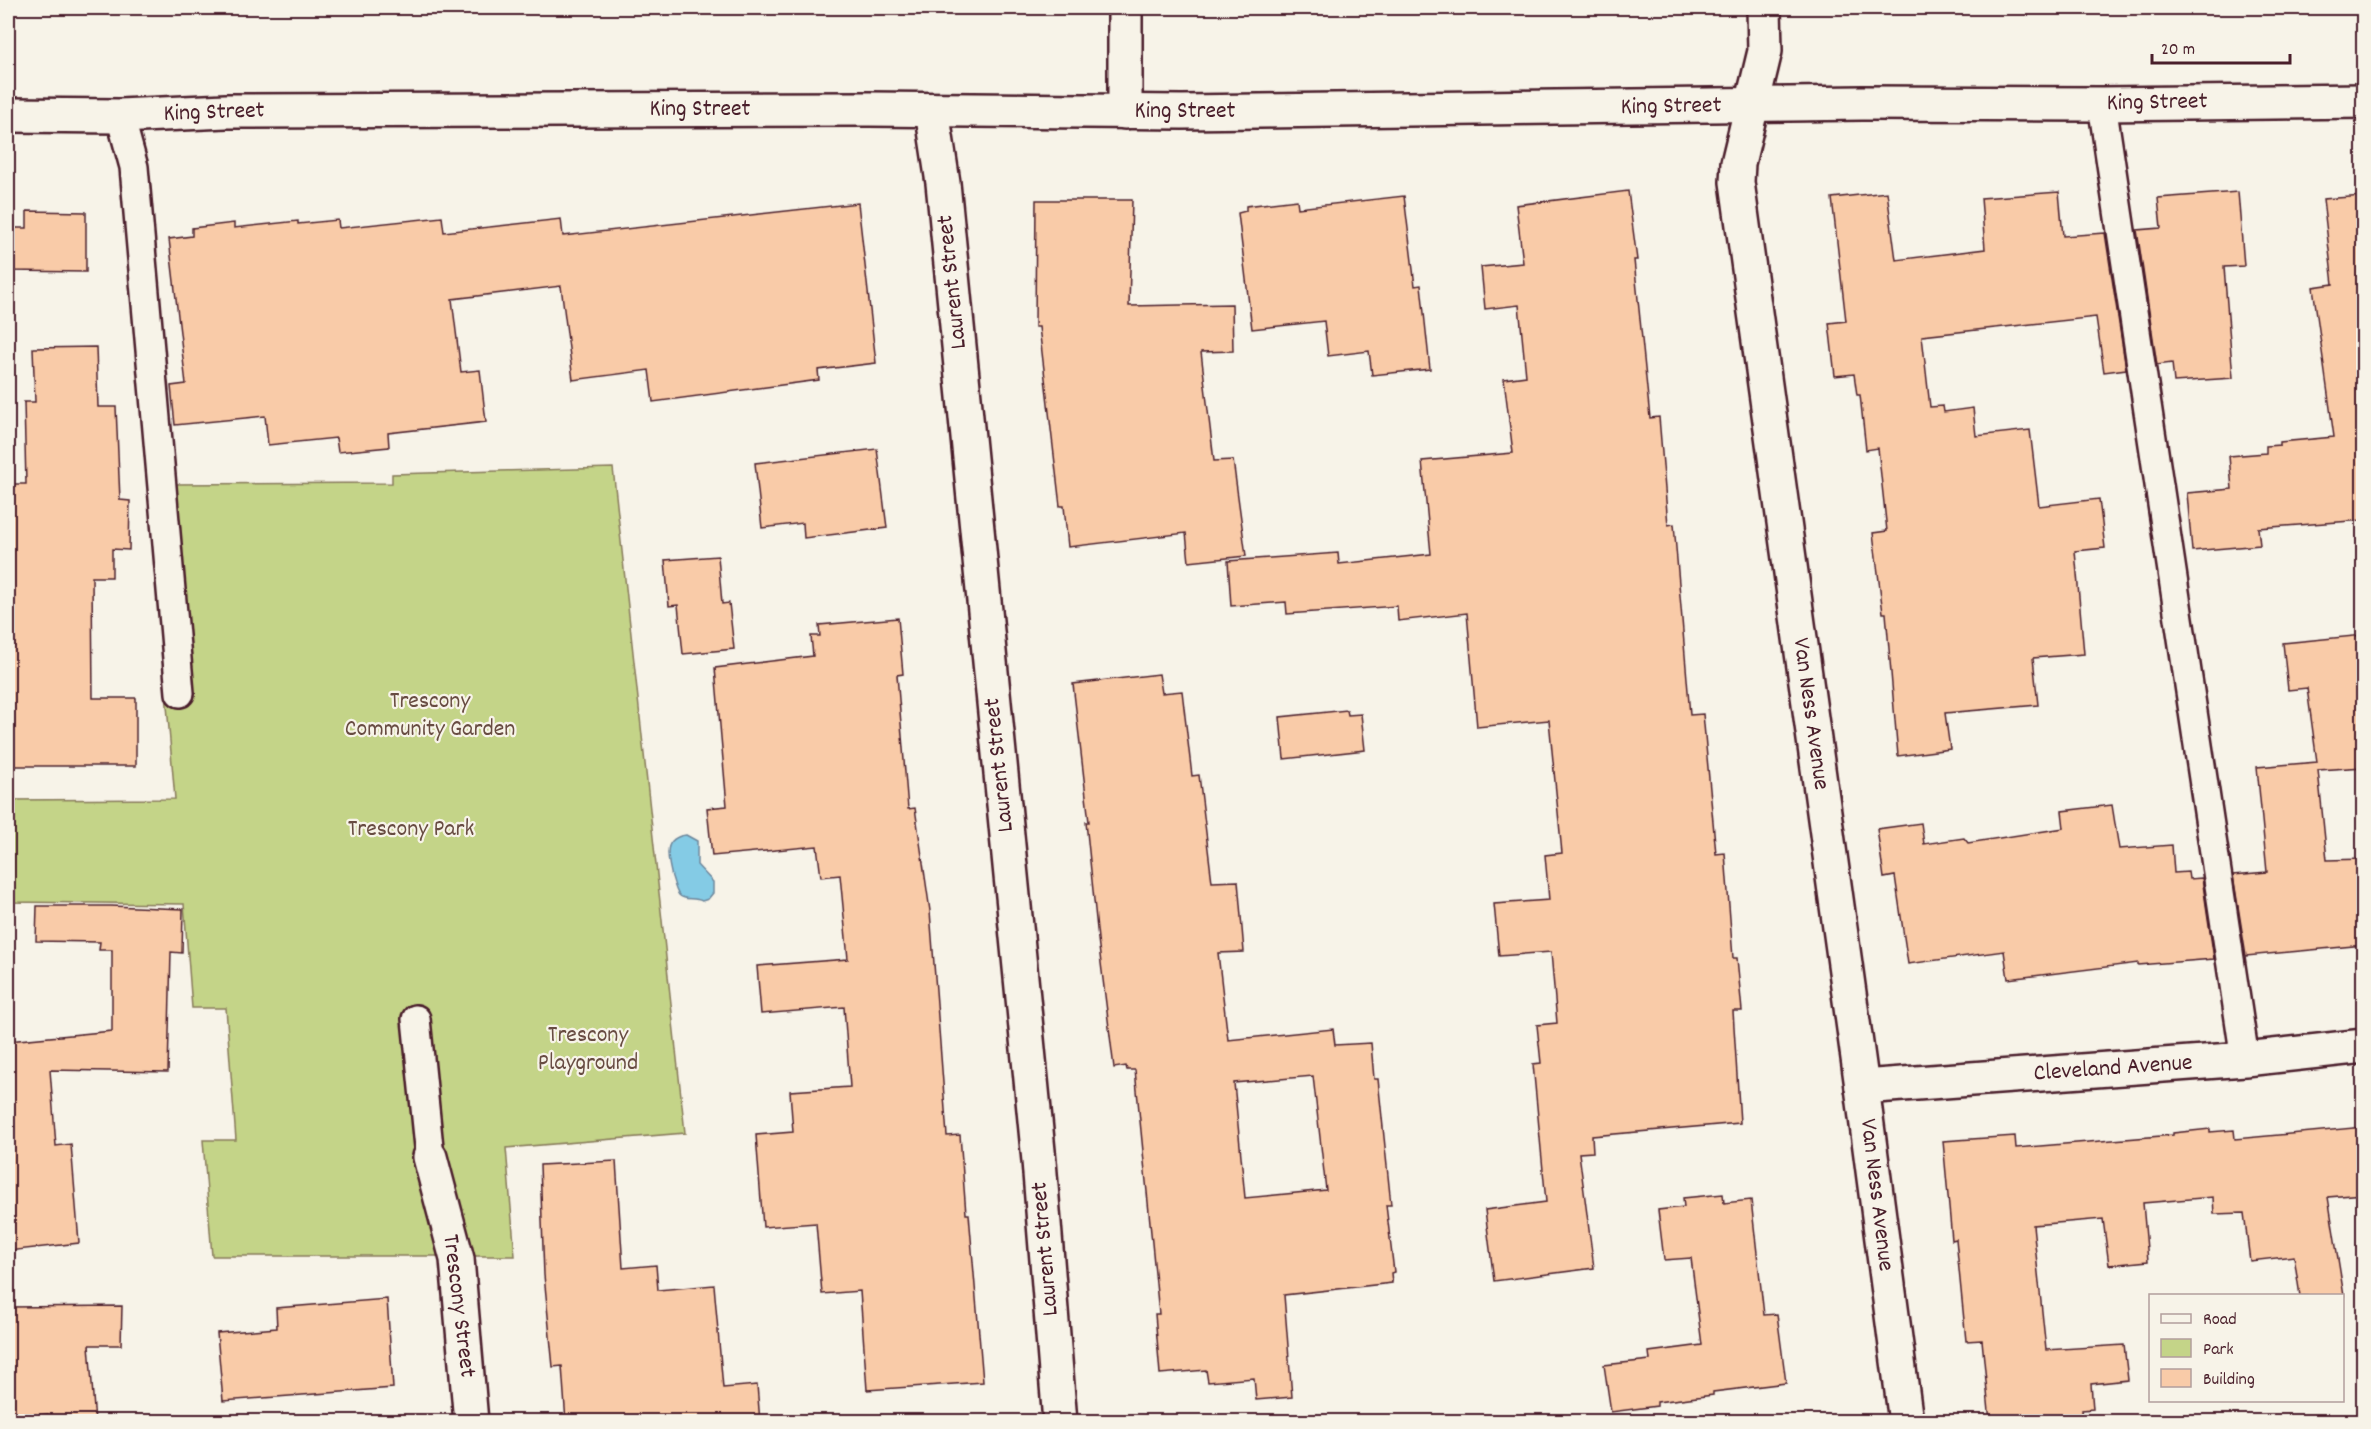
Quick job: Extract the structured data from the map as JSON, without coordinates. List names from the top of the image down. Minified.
{"streets":{"street":["King Street","Laurent Street","Van Ness Avenue","Cleveland Avenue","Trescony Street"]},"crossings":[["King Street","Laurent Street"],["King Street","Van Ness Avenue"],["Van Ness Avenue","Cleveland Avenue"]],"parks":["Trescony Community Garden","Trescony Park","Trescony Playground"],"legend":["Road","Park","Building"],"scale_bar":"20 m"}
